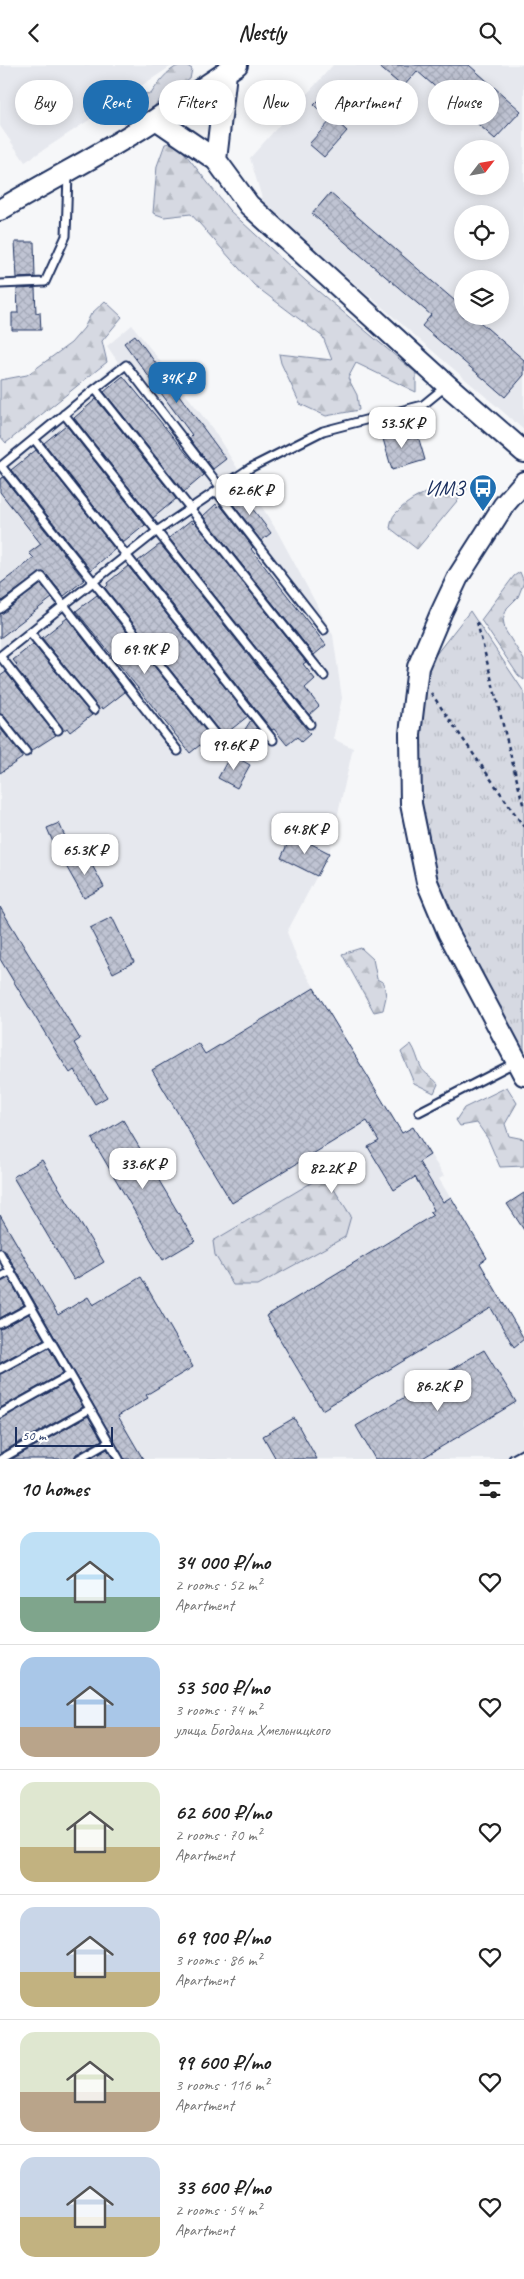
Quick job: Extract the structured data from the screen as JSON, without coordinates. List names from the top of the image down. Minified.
{"places":{"bus stop":["ИМЗ"]},"scale_bar":"50 m","north":"top right","page":{"header":"Nestly","chip":["Buy","Rent","Filters","New","Apartment","House"],"price":["34K ₽","53.5K ₽","62.6K ₽","69.9K ₽","99.6K ₽","64.8K ₽","65.3K ₽","33.6K ₽","82.2K ₽","86.2K ₽"],"scale":"50 m","heading":"10 homes","list":[{"name":"34 000 ₽/mo","note":"2 rooms · 52 m² · Apartment"},{"name":"53 500 ₽/mo","note":"3 rooms · 74 m² · улица Богдана Хмельницкого"},{"name":"62 600 ₽/mo","note":"2 rooms · 70 m² · Apartment"},{"name":"69 900 ₽/mo","note":"3 rooms · 86 m² · Apartment"},{"name":"99 600 ₽/mo","note":"3 rooms · 116 m² · Apartment"},{"name":"33 600 ₽/mo","note":"2 rooms · 54 m² · Apartment"}]}}
